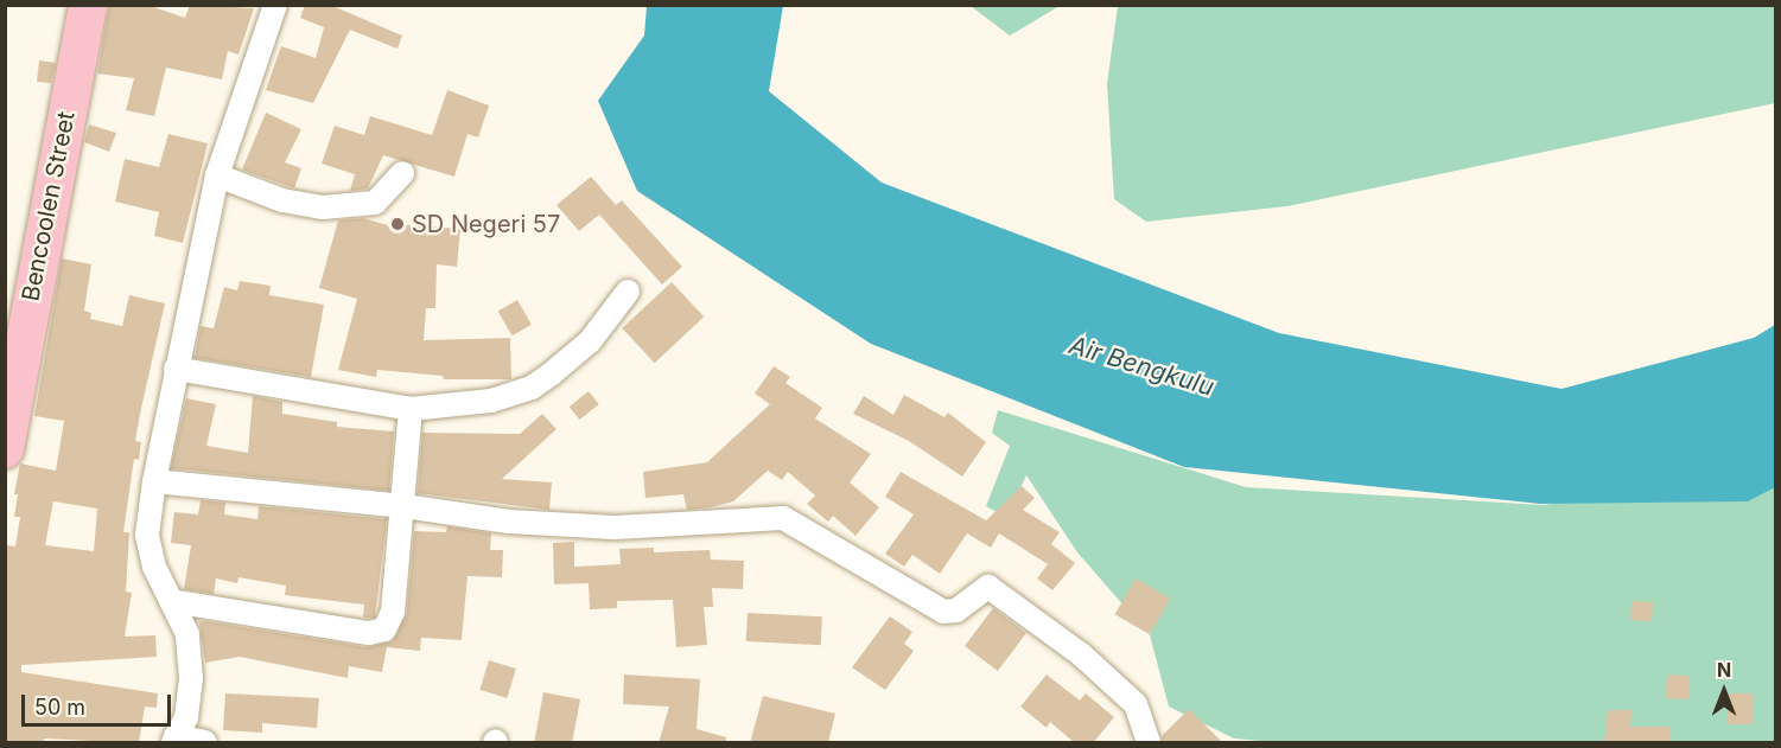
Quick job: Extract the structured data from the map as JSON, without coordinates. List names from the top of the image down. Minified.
{"streets":{"main road":["Bencoolen Street"]},"water":["Air Bengkulu"],"places":["SD Negeri 57"],"scale_bar":"50 m","north":"top"}
